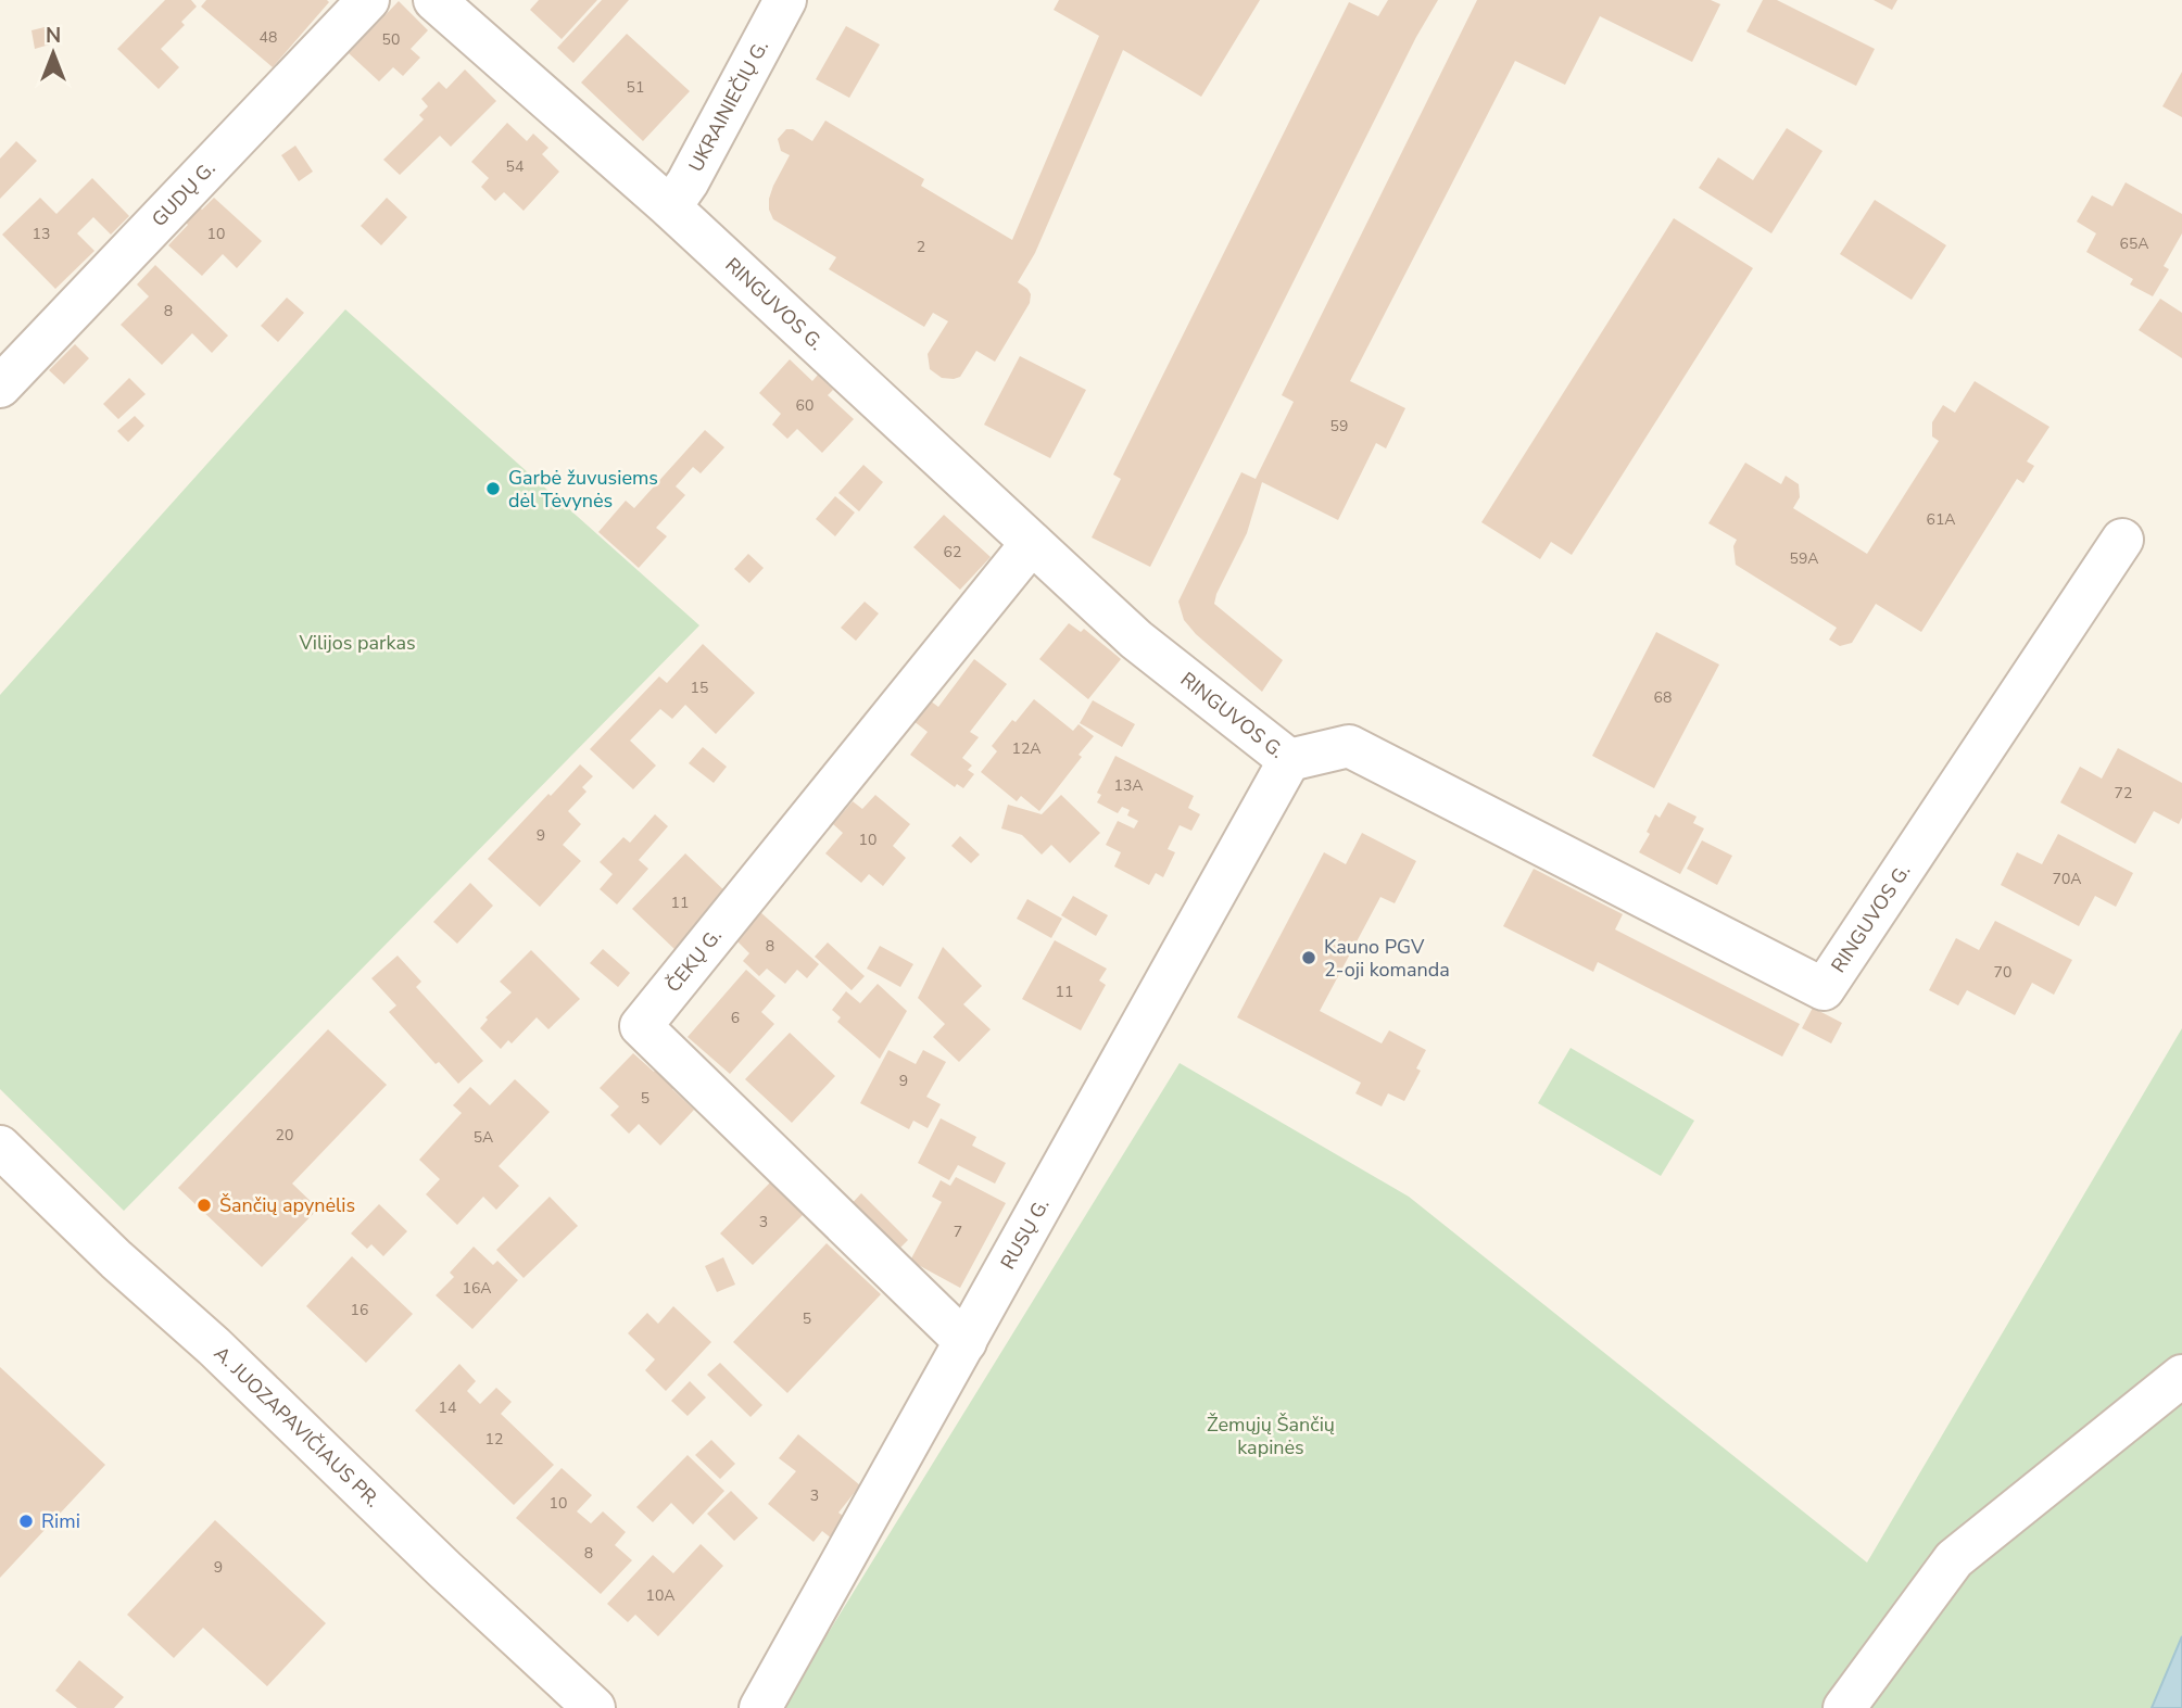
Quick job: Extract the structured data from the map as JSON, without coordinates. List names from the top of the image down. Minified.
{"streets":{"street":["UKRAINIEČIŲ G.","GUDŲ G.","RINGUVOS G.","ČEKŲ G.","RUSŲ G.","A. JUOZAPAVIČIAUS PR."]},"crossings":[["UKRAINIEČIŲ G.","RINGUVOS G."],["RINGUVOS G.","ČEKŲ G."],["RINGUVOS G.","RUSŲ G."],["ČEKŲ G.","RUSŲ G."]],"parks":["Vilijos parkas","Žemųjų Šančių kapinės"],"places":["Garbė žuvusiems dėl Tėvynės","Kauno PGV 2-oji komanda","Šančių apynėlis","Rimi"],"house_numbers":["48","50","51","54","13","10","65A","2","8","60","59","61A","62","59A","15","68","12A","13A","72","9","10","70A","11","8","70","11","6","9","5","20","5A","3","7","16A","16","5","14","12","3","10","8","9","10A"],"north":"top"}
